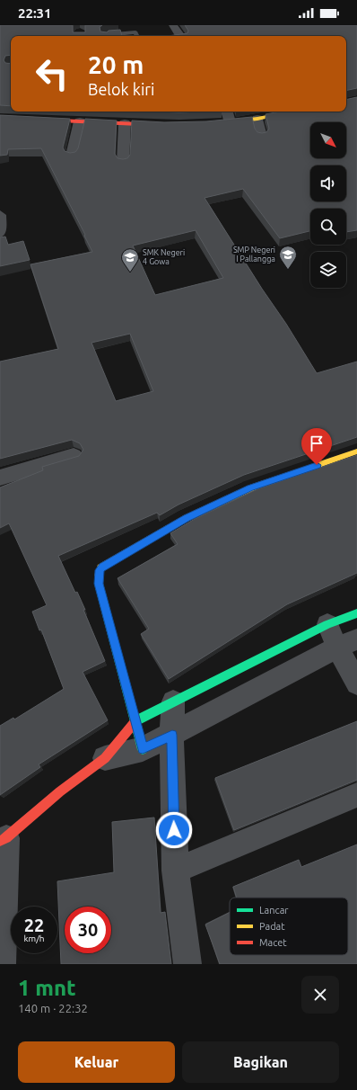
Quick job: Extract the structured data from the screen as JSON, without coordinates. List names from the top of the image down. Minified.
{"places":{"school or university":["SMP Negeri I Pallangga","SMK Negeri 4 Gowa"]},"legend":["Lancar","Padat","Macet"],"north":"bottom right","page":{"status":"22:31","turn":["20 m","Belok kiri"],"speed":"22 km/h","limit":"30","heading":["1 mnt","140 m · 22:32"],"buttons":["Keluar","Bagikan"]}}
